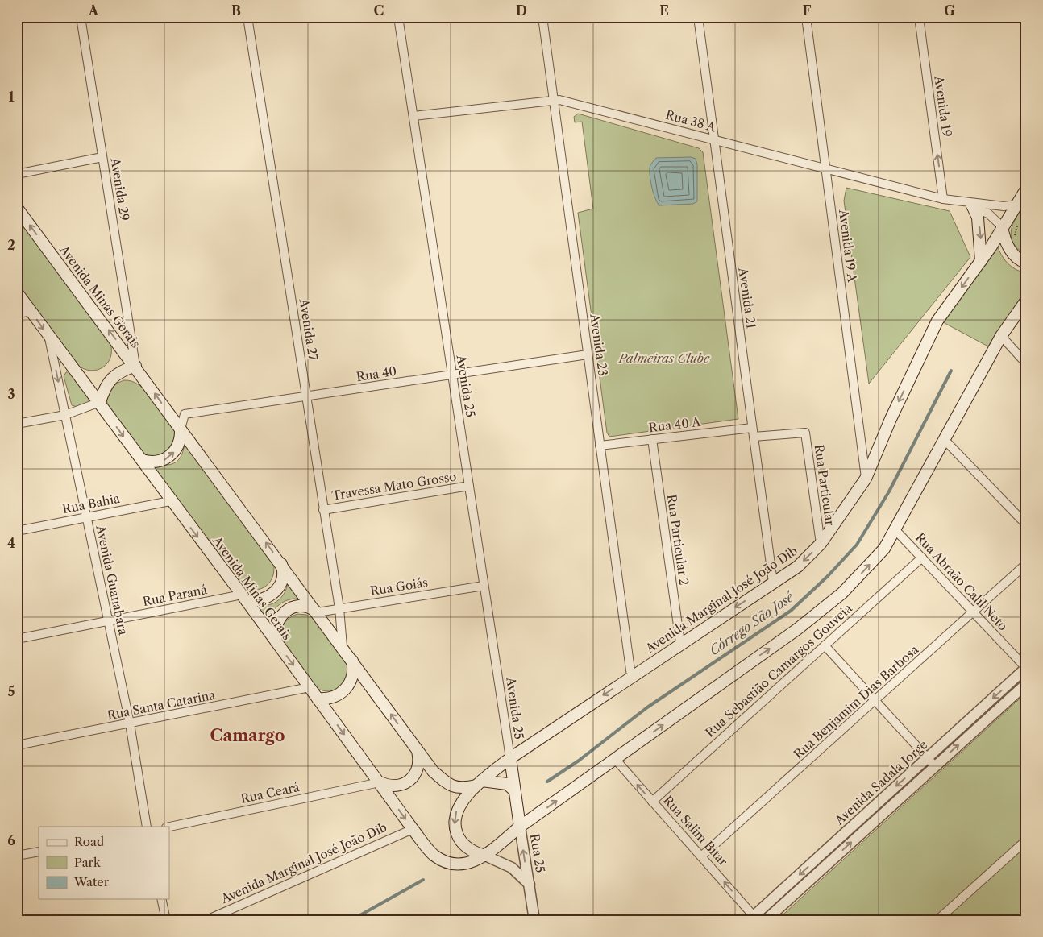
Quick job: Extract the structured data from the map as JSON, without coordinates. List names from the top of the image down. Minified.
{"streets":{"main road":["Avenida Minas Gerais","Avenida Marginal José João Dib"],"street":["Avenida 19","Rua 38 A","Avenida 29","Avenida 19 A","Avenida 21","Avenida 27","Avenida 23","Rua 40","Avenida 25","Rua 40 A","Rua Particular","Travessa Mato Grosso","Rua Bahia","Rua Particular 2","Avenida Guanabara","Rua Abraão Calil Neto","Rua Goiás","Rua Paraná","Rua Sebastião Camargos Gouveia","Rua Benjamim Dias Barbosa","Rua Santa Catarina","Avenida Sadala Jorge","Rua Ceará","Rua Salim Bitar","Rua 25"]},"crossings":[["Avenida 19","Rua 38 A"],["Rua 38 A","Avenida 19 A"],["Rua 38 A","Avenida 21"],["Rua 38 A","Avenida 23"],["Rua 38 A","Avenida 25"],["Rua 38 A","Avenida Marginal José João Dib"],["Avenida 29","Avenida Minas Gerais"],["Avenida 19 A","Avenida Marginal José João Dib"],["Avenida Minas Gerais","Avenida 27"],["Avenida Minas Gerais","Rua 40"],["Avenida Minas Gerais","Rua Bahia"],["Avenida Minas Gerais","Avenida Guanabara"],["Avenida Minas Gerais","Rua Goiás"],["Avenida Minas Gerais","Rua Paraná"],["Avenida Minas Gerais","Avenida Marginal José João Dib"],["Avenida Minas Gerais","Rua Santa Catarina"],["Avenida Minas Gerais","Rua Ceará"],["Avenida Minas Gerais","Rua 25"],["Avenida 21","Rua 40 A"],["Avenida 21","Rua Particular"],["Avenida 21","Avenida Marginal José João Dib"],["Avenida 27","Rua 40"],["Avenida 27","Travessa Mato Grosso"],["Avenida 27","Rua Goiás"],["Avenida 23","Rua 40"],["Avenida 23","Rua 40 A"],["Avenida 23","Avenida Marginal José João Dib"],["Rua 40","Avenida 25"],["Avenida 25","Travessa Mato Grosso"],["Avenida 25","Rua Goiás"],["Avenida 25","Avenida Marginal José João Dib"],["Rua 40 A","Rua Particular 2"],["Rua Particular","Avenida Marginal José João Dib"],["Rua Bahia","Avenida Guanabara"],["Rua Particular 2","Avenida Marginal José João Dib"],["Avenida Guanabara","Rua Paraná"],["Avenida Guanabara","Rua Santa Catarina"],["Rua Abraão Calil Neto","Rua Sebastião Camargos Gouveia"],["Rua Abraão Calil Neto","Rua Benjamim Dias Barbosa"],["Rua Abraão Calil Neto","Avenida Sadala Jorge"],["Avenida Marginal José João Dib","Rua 25"],["Rua Sebastião Camargos Gouveia","Rua Salim Bitar"],["Rua Benjamim Dias Barbosa","Rua Salim Bitar"],["Avenida Sadala Jorge","Rua Salim Bitar"]],"one_way":["Avenida 19","Rua Salim Bitar","Rua 25"],"districts":["Camargo"],"water":["Córrego São José"],"parks":["Palmeiras Clube"],"legend":["Road","Park","Water"],"grid":{"columns":["A","B","C","D","E","F","G"],"rows":["1","2","3","4","5","6"]}}
